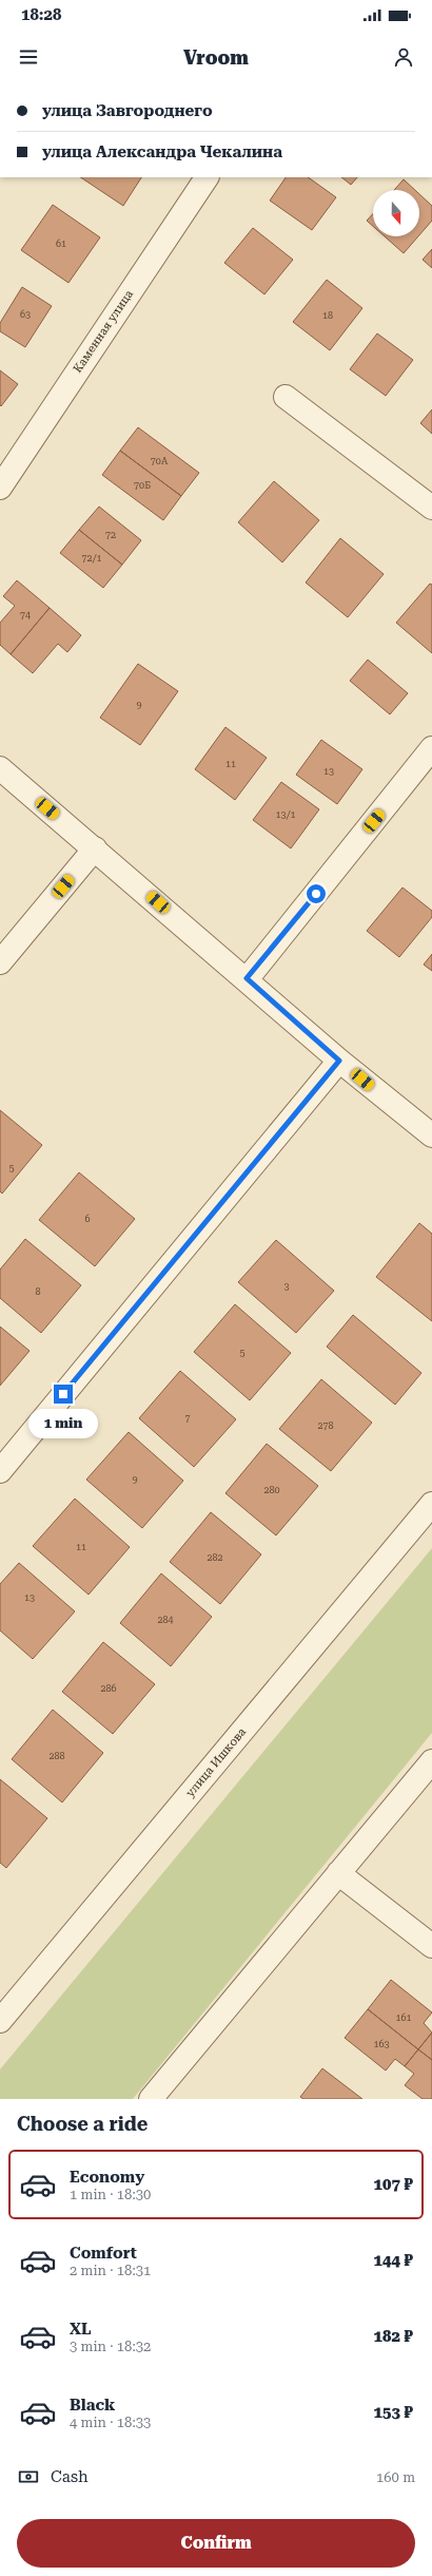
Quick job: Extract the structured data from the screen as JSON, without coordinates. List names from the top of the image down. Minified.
{"streets":{"street":["Каменная улица","улица Ишкова"]},"house_numbers":["61","63","18","70А","70Б","72","72/1","74","9","11","13","13/1","5","6","3","8","5","7","278","9","280","11","282","13","284","286","288","161","163"],"north":"bottom","page":{"status":"18:28","header":"Vroom","banner":["улица Завгороднего","улица Александра Чекалина"],"bubble":"1 min","heading":"Choose a ride","list":[{"name":"Economy","note":"1 min · 18:30","value":"107 ₽"},{"name":"Comfort","note":"2 min · 18:31","value":"144 ₽"},{"name":"XL","note":"3 min · 18:32","value":"182 ₽"},{"name":"Black","note":"4 min · 18:33","value":"153 ₽"}],"pay":["Cash","160 m"],"buttons":"Confirm"}}
